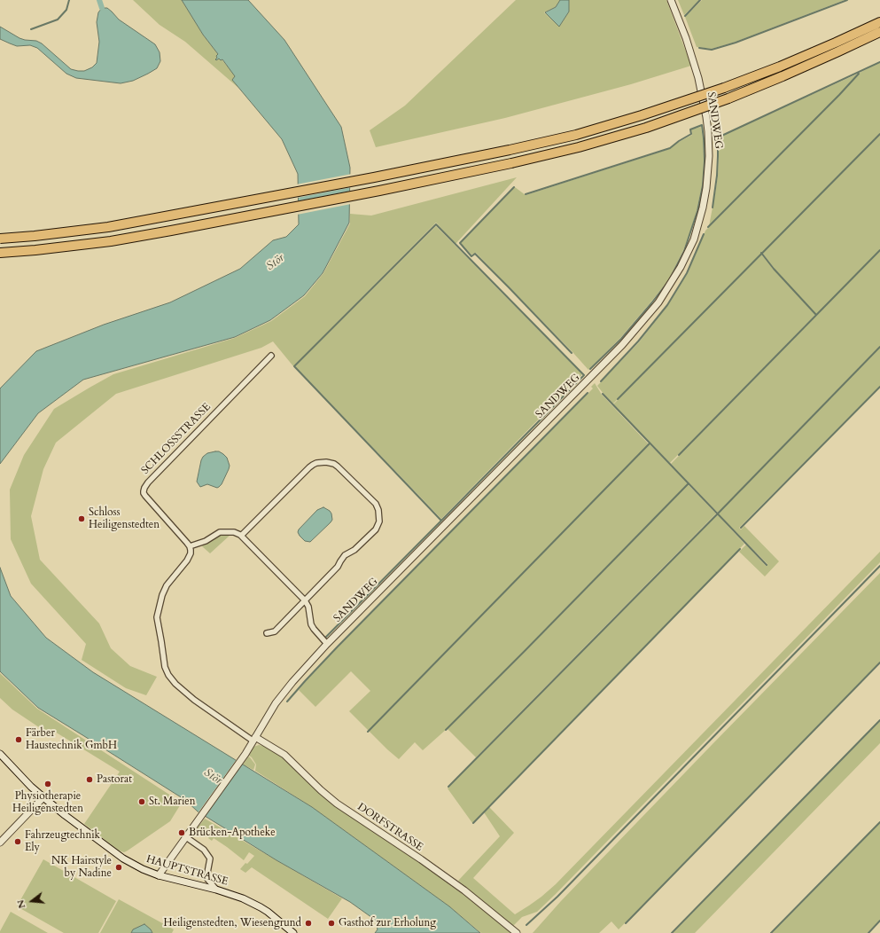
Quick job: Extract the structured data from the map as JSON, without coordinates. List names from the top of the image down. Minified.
{"streets":{"street":["SANDWEG","SCHLOSSSTRASSE","DORFSTRASSE","HAUPTSTRASSE"]},"crossings":[["SANDWEG","DORFSTRASSE"],["SANDWEG","HAUPTSTRASSE"]],"water":["Stör"],"places":["Schloss Heiligenstedten","Färber Haustechnik GmbH","Pastorat","Physiotherapie Heiligenstedten","St. Marien","Brücken-Apotheke","Fahrzeugtechnik Ely","NK Hairstyle by Nadine","Heiligenstedten, Wiesengrund","Gasthof zur Erholung"],"north":"left"}
